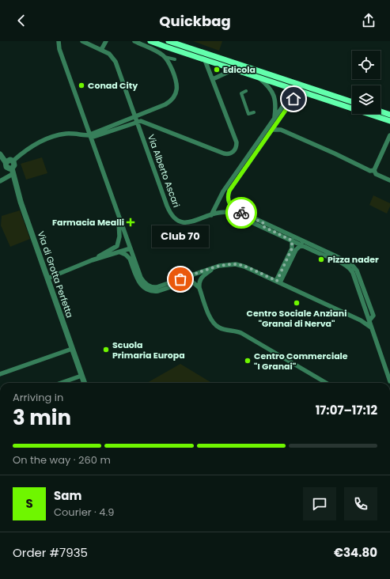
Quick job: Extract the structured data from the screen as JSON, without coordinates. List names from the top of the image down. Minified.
{"streets":{"street":["Via Alberto Ascari","Via di Grotta Perfetta"]},"places":{"other":["Edicola","Conad City","Pizza nader","Club 70","Centro Sociale Anziani \"Granai di Nerva\"","Scuola Primaria Europa","Centro Commerciale \"I Granai\""],"health":["Farmacia Mealli"]},"page":{"header":"Quickbag","bubble":"Club 70","heading":["3 min","Arriving in","17:07–17:12"],"panel":["Sam","Courier · 4.9","Order #7935","€34.80"],"bar":"On the way · 260 m","round":"S"}}
